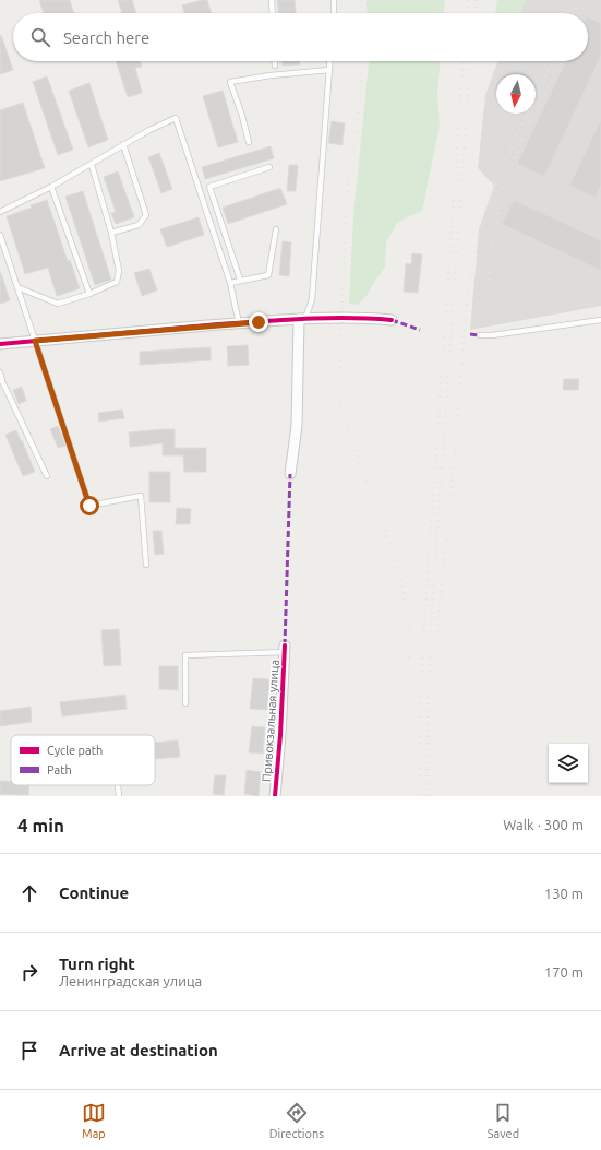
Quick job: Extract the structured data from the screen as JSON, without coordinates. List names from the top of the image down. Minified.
{"streets":{"street":["Привокзальная улица"]},"legend":["Cycle path","Path"],"north":"bottom","page":{"search":"Search here","heading":["4 min","Walk · 300 m"],"list":[["Continue","130 m"],["Turn right","Ленинградская улица","170 m"],"Arrive at destination"],"nav":["Map","Directions","Saved"]}}
